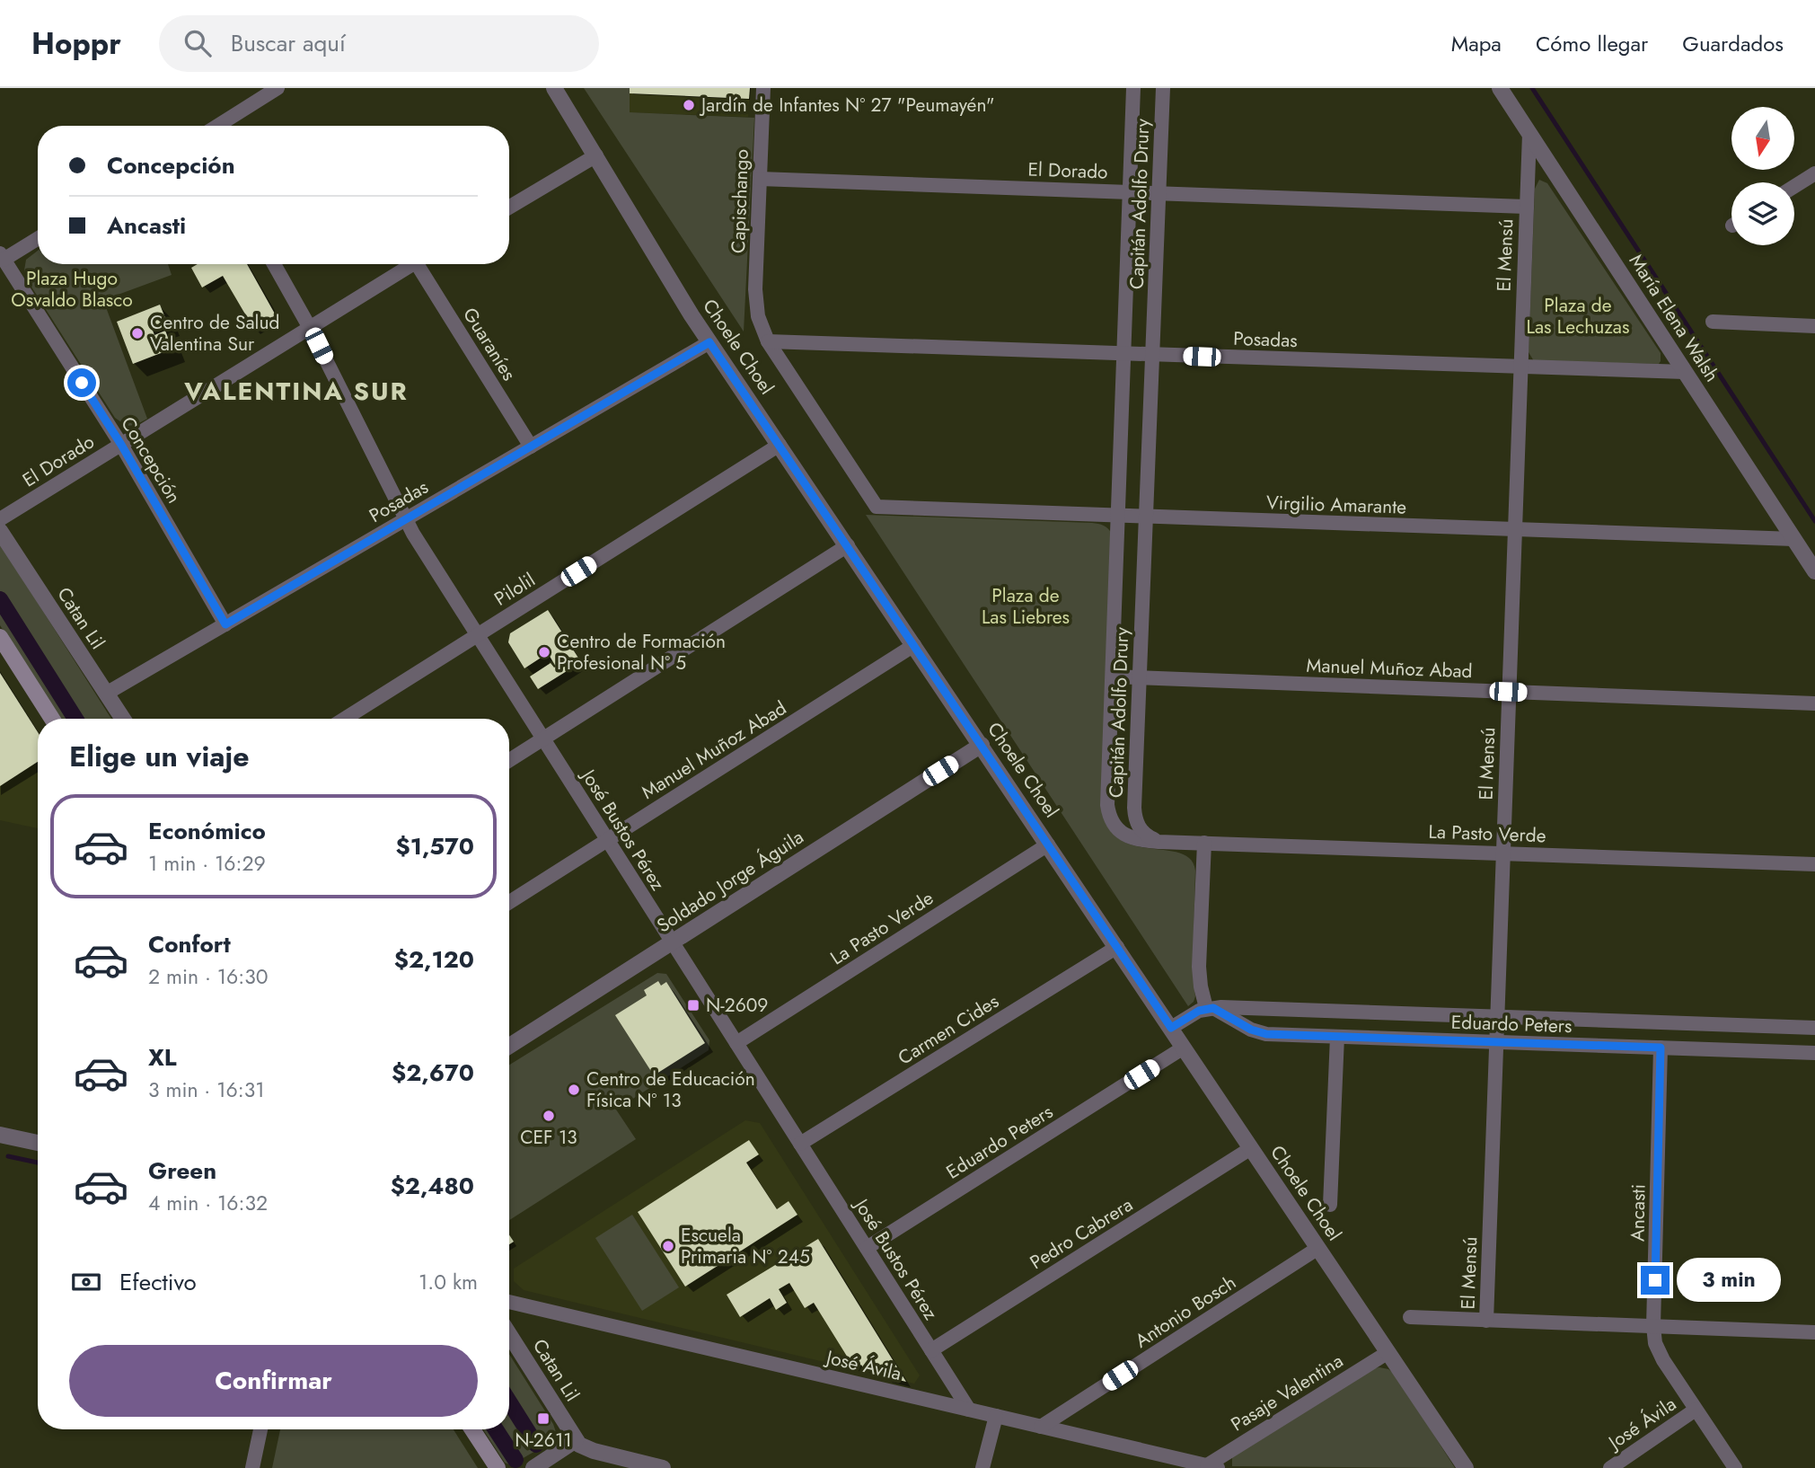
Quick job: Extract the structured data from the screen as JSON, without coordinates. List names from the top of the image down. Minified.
{"streets":{"street":["El Dorado","Capischango","Capitán Adolfo Drury","El Mensú","María Elena Walsh","Posadas","Guaraníes","Choele Choel","Concepción","Virgilio Amarante","Pilolil","Catan Lil","Manuel Muñoz Abad","José Bustos Pérez","La Pasto Verde","Soldado Jorge Águila","Eduardo Peters","Carmen Cides","Ancasti","Pedro Cabrera","Antonio Bosch","José Ávila","Pasaje Valentina"]},"crossings":[["El Dorado","Capischango"],["El Dorado","Capitán Adolfo Drury"],["El Dorado","El Mensú"],["El Dorado","Concepción"],["El Dorado","José Bustos Pérez"],["Capischango","Choele Choel"],["Capitán Adolfo Drury","Posadas"],["Capitán Adolfo Drury","Virgilio Amarante"],["Capitán Adolfo Drury","Manuel Muñoz Abad"],["Capitán Adolfo Drury","La Pasto Verde"],["El Mensú","María Elena Walsh"],["El Mensú","Posadas"],["El Mensú","Virgilio Amarante"],["El Mensú","Manuel Muñoz Abad"],["El Mensú","La Pasto Verde"],["El Mensú","Eduardo Peters"],["María Elena Walsh","Posadas"],["María Elena Walsh","Virgilio Amarante"],["Posadas","Guaraníes"],["Posadas","Choele Choel"],["Posadas","Concepción"],["Posadas","Catan Lil"],["Posadas","José Bustos Pérez"],["Choele Choel","Virgilio Amarante"],["Choele Choel","Pilolil"],["Choele Choel","Manuel Muñoz Abad"],["Choele Choel","La Pasto Verde"],["Choele Choel","Soldado Jorge Águila"],["Choele Choel","Eduardo Peters"],["Choele Choel","Carmen Cides"],["Choele Choel","Pedro Cabrera"],["Choele Choel","Antonio Bosch"],["Choele Choel","Pasaje Valentina"],["Pilolil","José Bustos Pérez"],["Manuel Muñoz Abad","José Bustos Pérez"],["José Bustos Pérez","La Pasto Verde"],["José Bustos Pérez","Soldado Jorge Águila"],["José Bustos Pérez","Eduardo Peters"],["José Bustos Pérez","Carmen Cides"],["José Bustos Pérez","Pedro Cabrera"],["José Bustos Pérez","José Ávila"],["Eduardo Peters","Ancasti"],["Ancasti","José Ávila"],["Antonio Bosch","José Ávila"],["José Ávila","Pasaje Valentina"]],"districts":["VALENTINA SUR"],"parks":["Plaza Hugo Osvaldo Blasco","Plaza de Las Lechuzas","Plaza de Las Liebres"],"places":{"other":["Jardín de Infantes N° 27 \"Peumayén\"","Centro de Salud Valentina Sur","Centro de Formación Profesional N° 5","Centro de Educación Física N° 13","CEF 13","Escuela Primaria N° 245"],"transit":["N-2609","N-2611"]},"north":"bottom","page":{"header":"Hoppr","search":"Buscar aquí","nav":["Mapa","Cómo llegar","Guardados"],"banner":["Concepción","Ancasti"],"heading":"Elige un viaje","list":[{"name":"Económico","note":"1 min · 16:29","value":"$1,570"},{"name":"Confort","note":"2 min · 16:30","value":"$2,120"},{"name":"XL","note":"3 min · 16:31","value":"$2,670"},{"name":"Green","note":"4 min · 16:32","value":"$2,480"}],"pay":["Efectivo","1.0 km"],"bubble":"3 min","buttons":"Confirmar"}}
